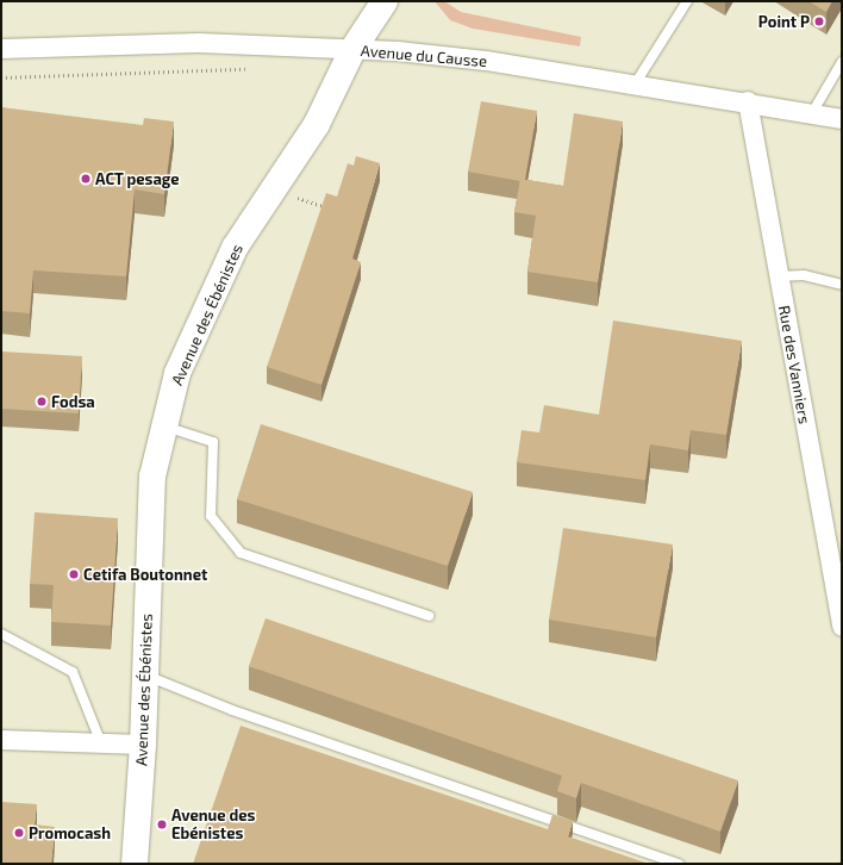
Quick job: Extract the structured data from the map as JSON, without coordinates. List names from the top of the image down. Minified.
{"streets":{"street":["Avenue du Causse","Avenue des Ébénistes","Rue des Vanniers"]},"crossings":[["Avenue du Causse","Avenue des Ébénistes"],["Avenue du Causse","Rue des Vanniers"]],"places":["Point P","ACT pesage","Fodsa","Cetifa Boutonnet","Avenue des Ebénistes","Promocash"]}
